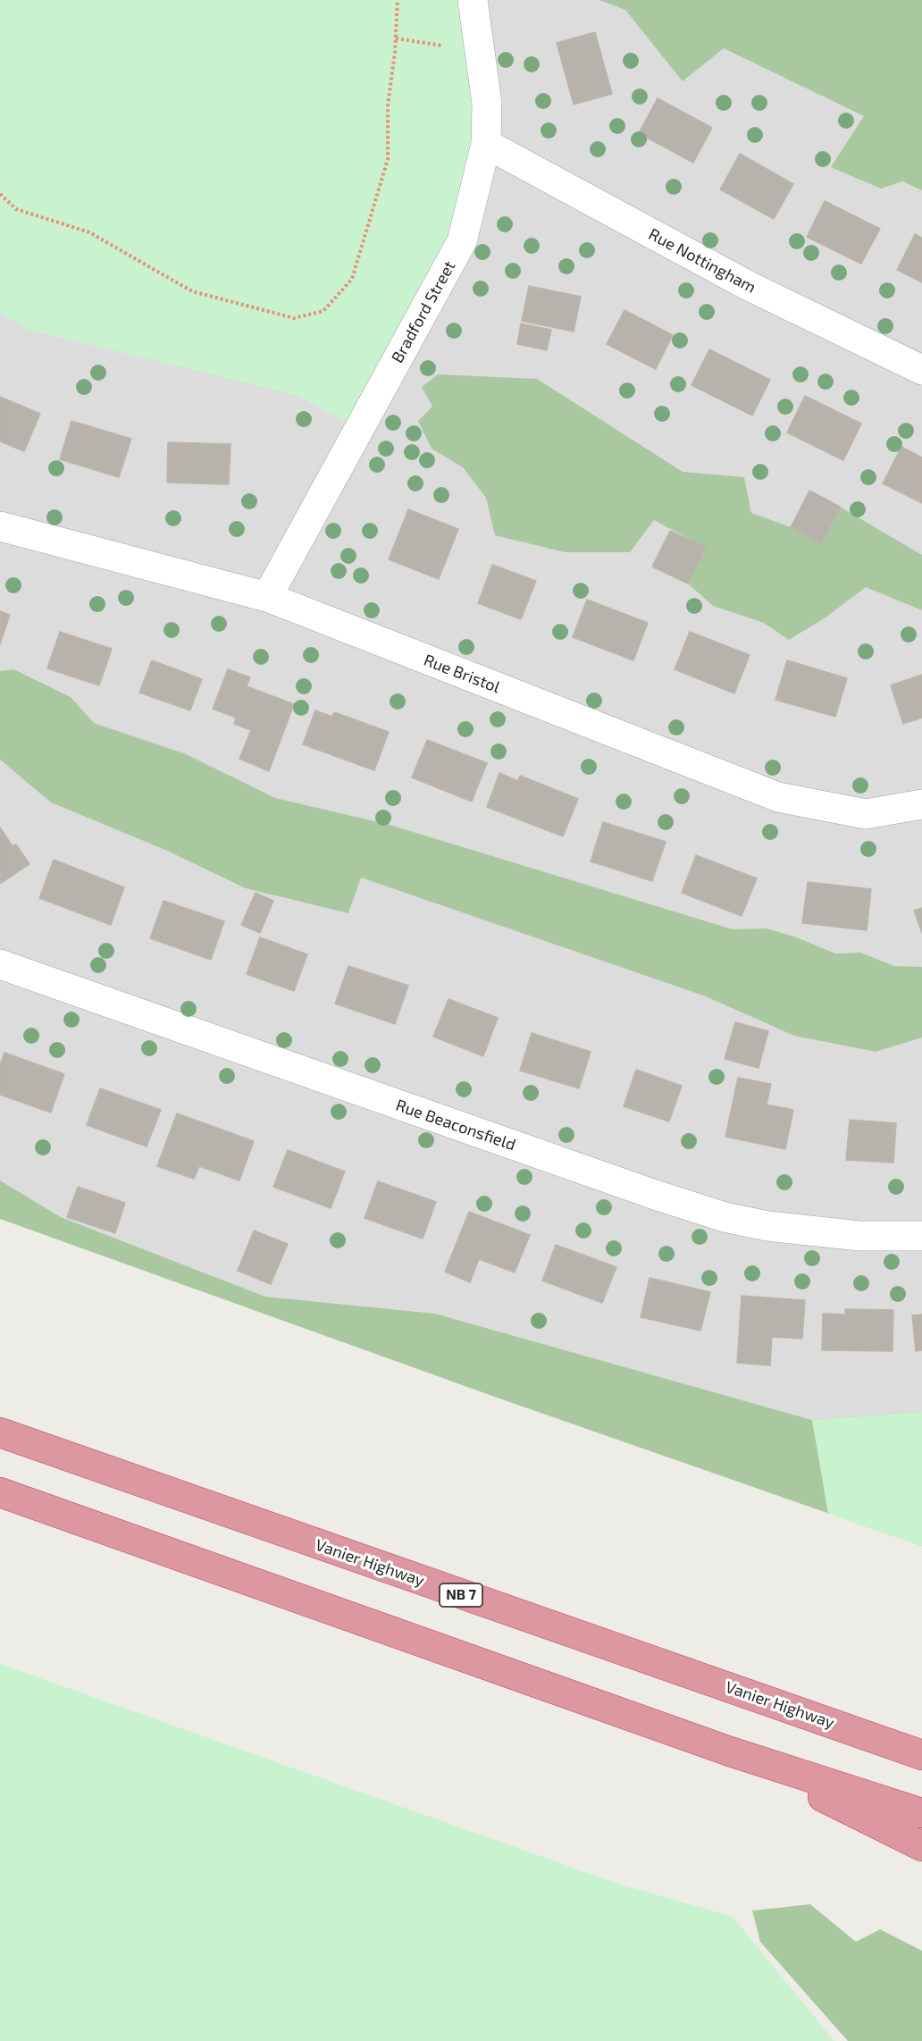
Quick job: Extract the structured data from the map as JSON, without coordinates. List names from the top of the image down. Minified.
{"streets":{"highway":["Vanier Highway","NB 7"],"street":["Rue Nottingham","Bradford Street","Rue Bristol","Rue Beaconsfield"]},"crossings":[["Rue Nottingham","Bradford Street"],["Bradford Street","Rue Bristol"]]}
